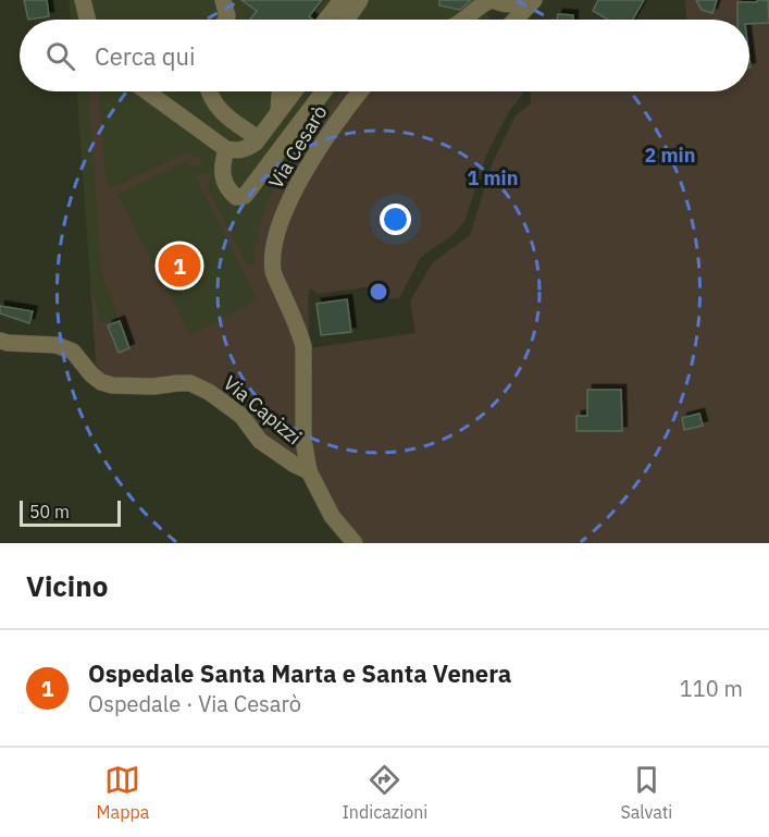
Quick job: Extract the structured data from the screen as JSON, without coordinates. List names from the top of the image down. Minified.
{"streets":{"street":["Via Cesarò","Via Capizzi"]},"crossings":[["Via Cesarò","Via Capizzi"]],"scale_bar":"50 m","page":{"search":"Cerca qui","pins":"1","scale":"50 m","heading":"Vicino","list":[{"mark":"1","name":"Ospedale Santa Marta e Santa Venera","note":"Ospedale · Via Cesarò","value":"110 m"}],"nav":["Mappa","Indicazioni","Salvati"]},"rings":["2 min","1 min"]}
